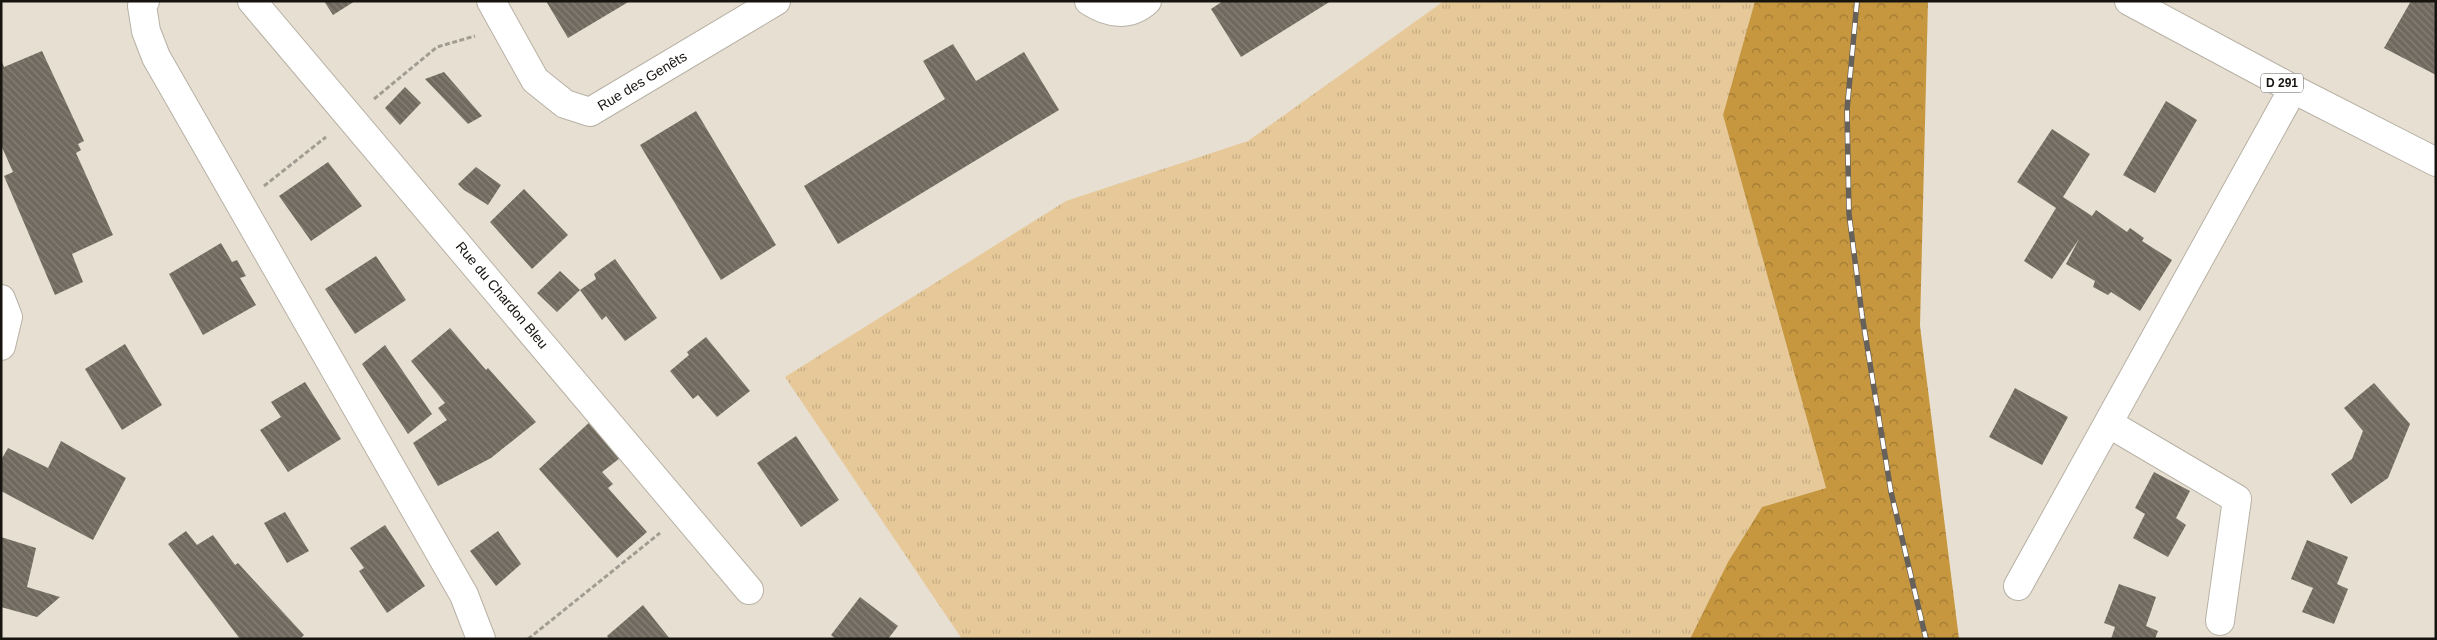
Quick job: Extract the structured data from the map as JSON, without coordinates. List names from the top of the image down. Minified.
{"streets":{"street":["Rue des Genêts","D 291","Rue du Chardon Bleu"]}}
